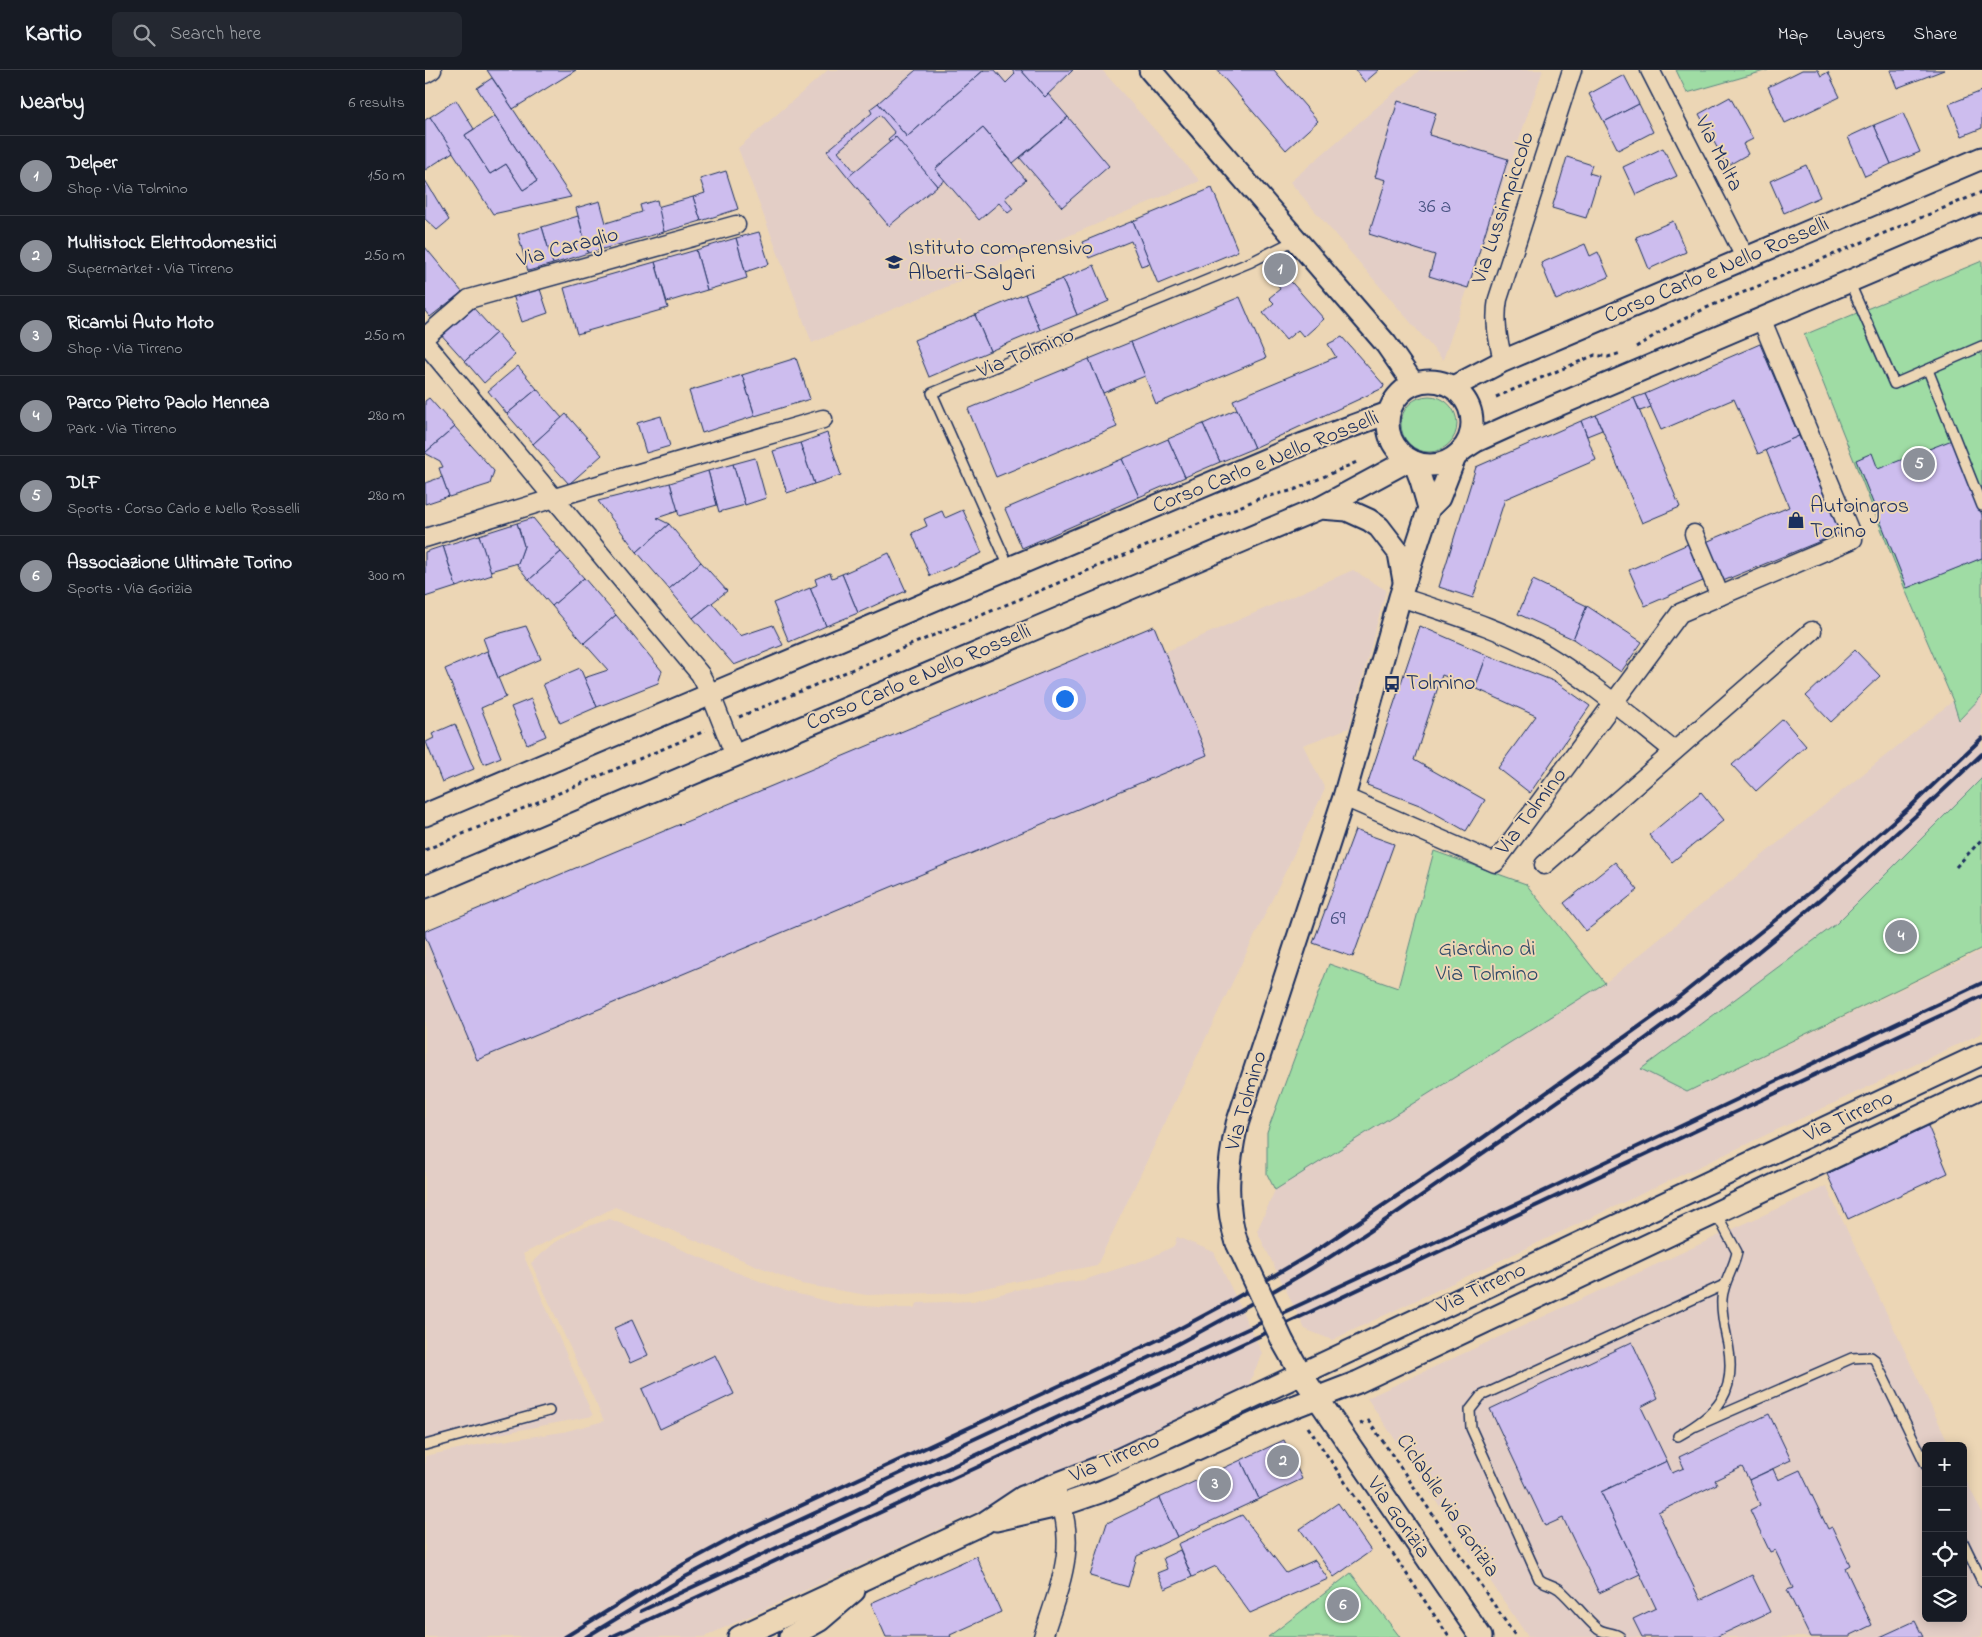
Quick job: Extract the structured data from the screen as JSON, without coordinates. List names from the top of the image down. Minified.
{"streets":{"street":["Via Malta","Via Lussimpiccolo","Via Caraglio","Corso Carlo e Nello Rosselli","Via Tolmino","Via Tirreno","Via Gorizia"],"path":["Ciclabile via Gorizia"]},"crossings":[["Via Malta","Corso Carlo e Nello Rosselli"],["Via Lussimpiccolo","Corso Carlo e Nello Rosselli"],["Corso Carlo e Nello Rosselli","Via Tolmino"],["Via Tolmino","Via Tirreno"],["Via Tolmino","Via Gorizia"],["Via Tirreno","Via Gorizia"],["Ciclabile via Gorizia","Via Gorizia"]],"parks":["Giardino di Via Tolmino"],"places":{"school or university":["Istituto comprensivo Alberti-Salgari"],"shop":["Autoingros Torino"],"bus stop":["Tolmino"]},"house_numbers":["36 a","69"],"page":{"header":"Kartio","search":"Search here","nav":["Map","Layers","Share"],"heading":["Nearby","6 results"],"list":[{"mark":"1","name":"Delper","note":"Shop · Via Tolmino","value":"150 m"},{"mark":"2","name":"Multistock Elettrodomestici","note":"Supermarket · Via Tirreno","value":"250 m"},{"mark":"3","name":"Ricambi Auto Moto","note":"Shop · Via Tirreno","value":"250 m"},{"mark":"4","name":"Parco Pietro Paolo Mennea","note":"Park · Via Tirreno","value":"280 m"},{"mark":"5","name":"DLF","note":"Sports · Corso Carlo e Nello Rosselli","value":"280 m"},{"mark":"6","name":"Associazione Ultimate Torino","note":"Sports · Via Gorizia","value":"300 m"}],"pins":["1","5","4","2","3","6"],"map_buttons":["+","−"]}}
